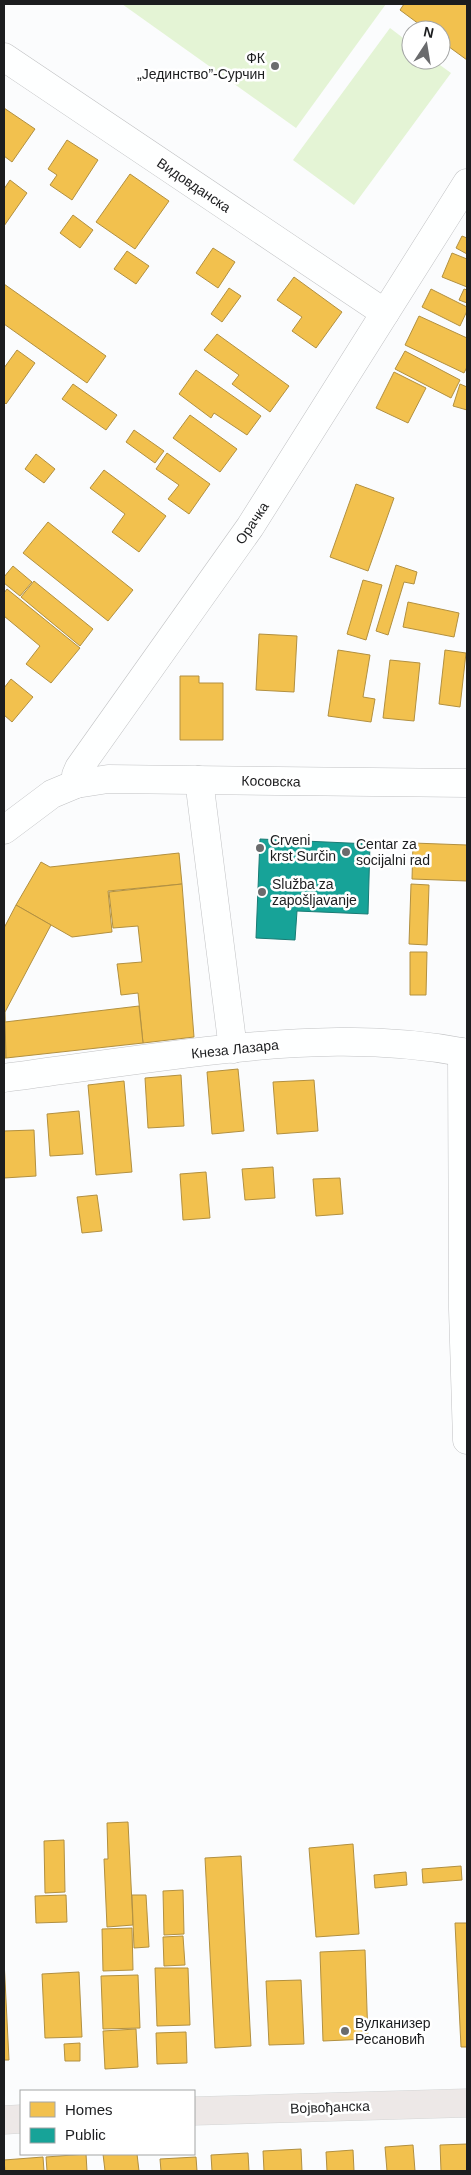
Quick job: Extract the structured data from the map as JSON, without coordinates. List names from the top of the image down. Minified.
{"streets":{"main road":["Војвођанска"],"street":["Видовданска","Орачка","Косовска","Кнеза Лазара"]},"crossings":[["Видовданска","Орачка"],["Орачка","Косовска"]],"places":["ФК „Јединство”-Сурчин","Crveni krst Surčin","Centar za socijalni rad","Služba za zapošljavanje","Вулканизер Ресановић"],"legend":["Homes","Public"],"north":"top"}
